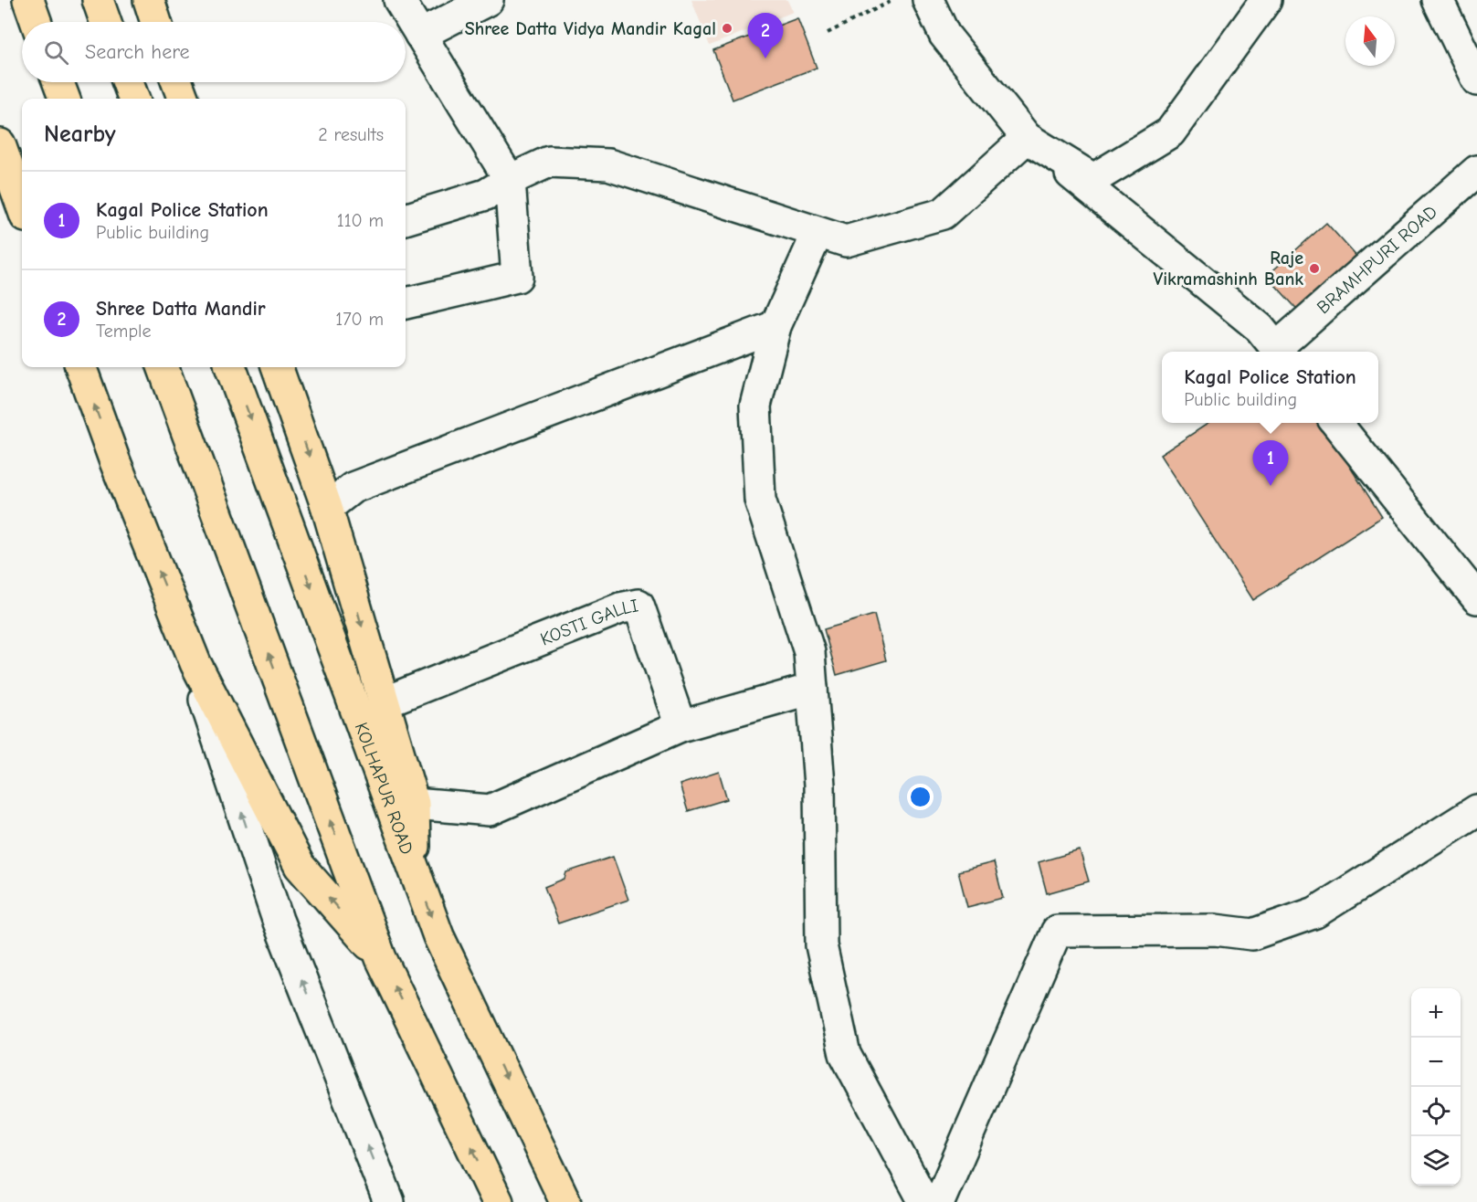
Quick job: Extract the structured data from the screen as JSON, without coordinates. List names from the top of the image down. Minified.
{"streets":{"highway":["KOLHAPUR ROAD"],"street":["BRAMHPURI ROAD","KOSTI GALLI"]},"places":["Shree Datta Vidya Mandir Kagal","Raje Vikramashinh Bank"],"north":"top","page":{"pins":["2","1"],"search":"Search here","heading":["Nearby","2 results"],"list":[{"mark":"1","name":"Kagal Police Station","note":"Public building","value":"110 m"},{"mark":"2","name":"Shree Datta Mandir","note":"Temple","value":"170 m"}],"popup":["Kagal Police Station","Public building"],"map_buttons":["+","−"]}}
